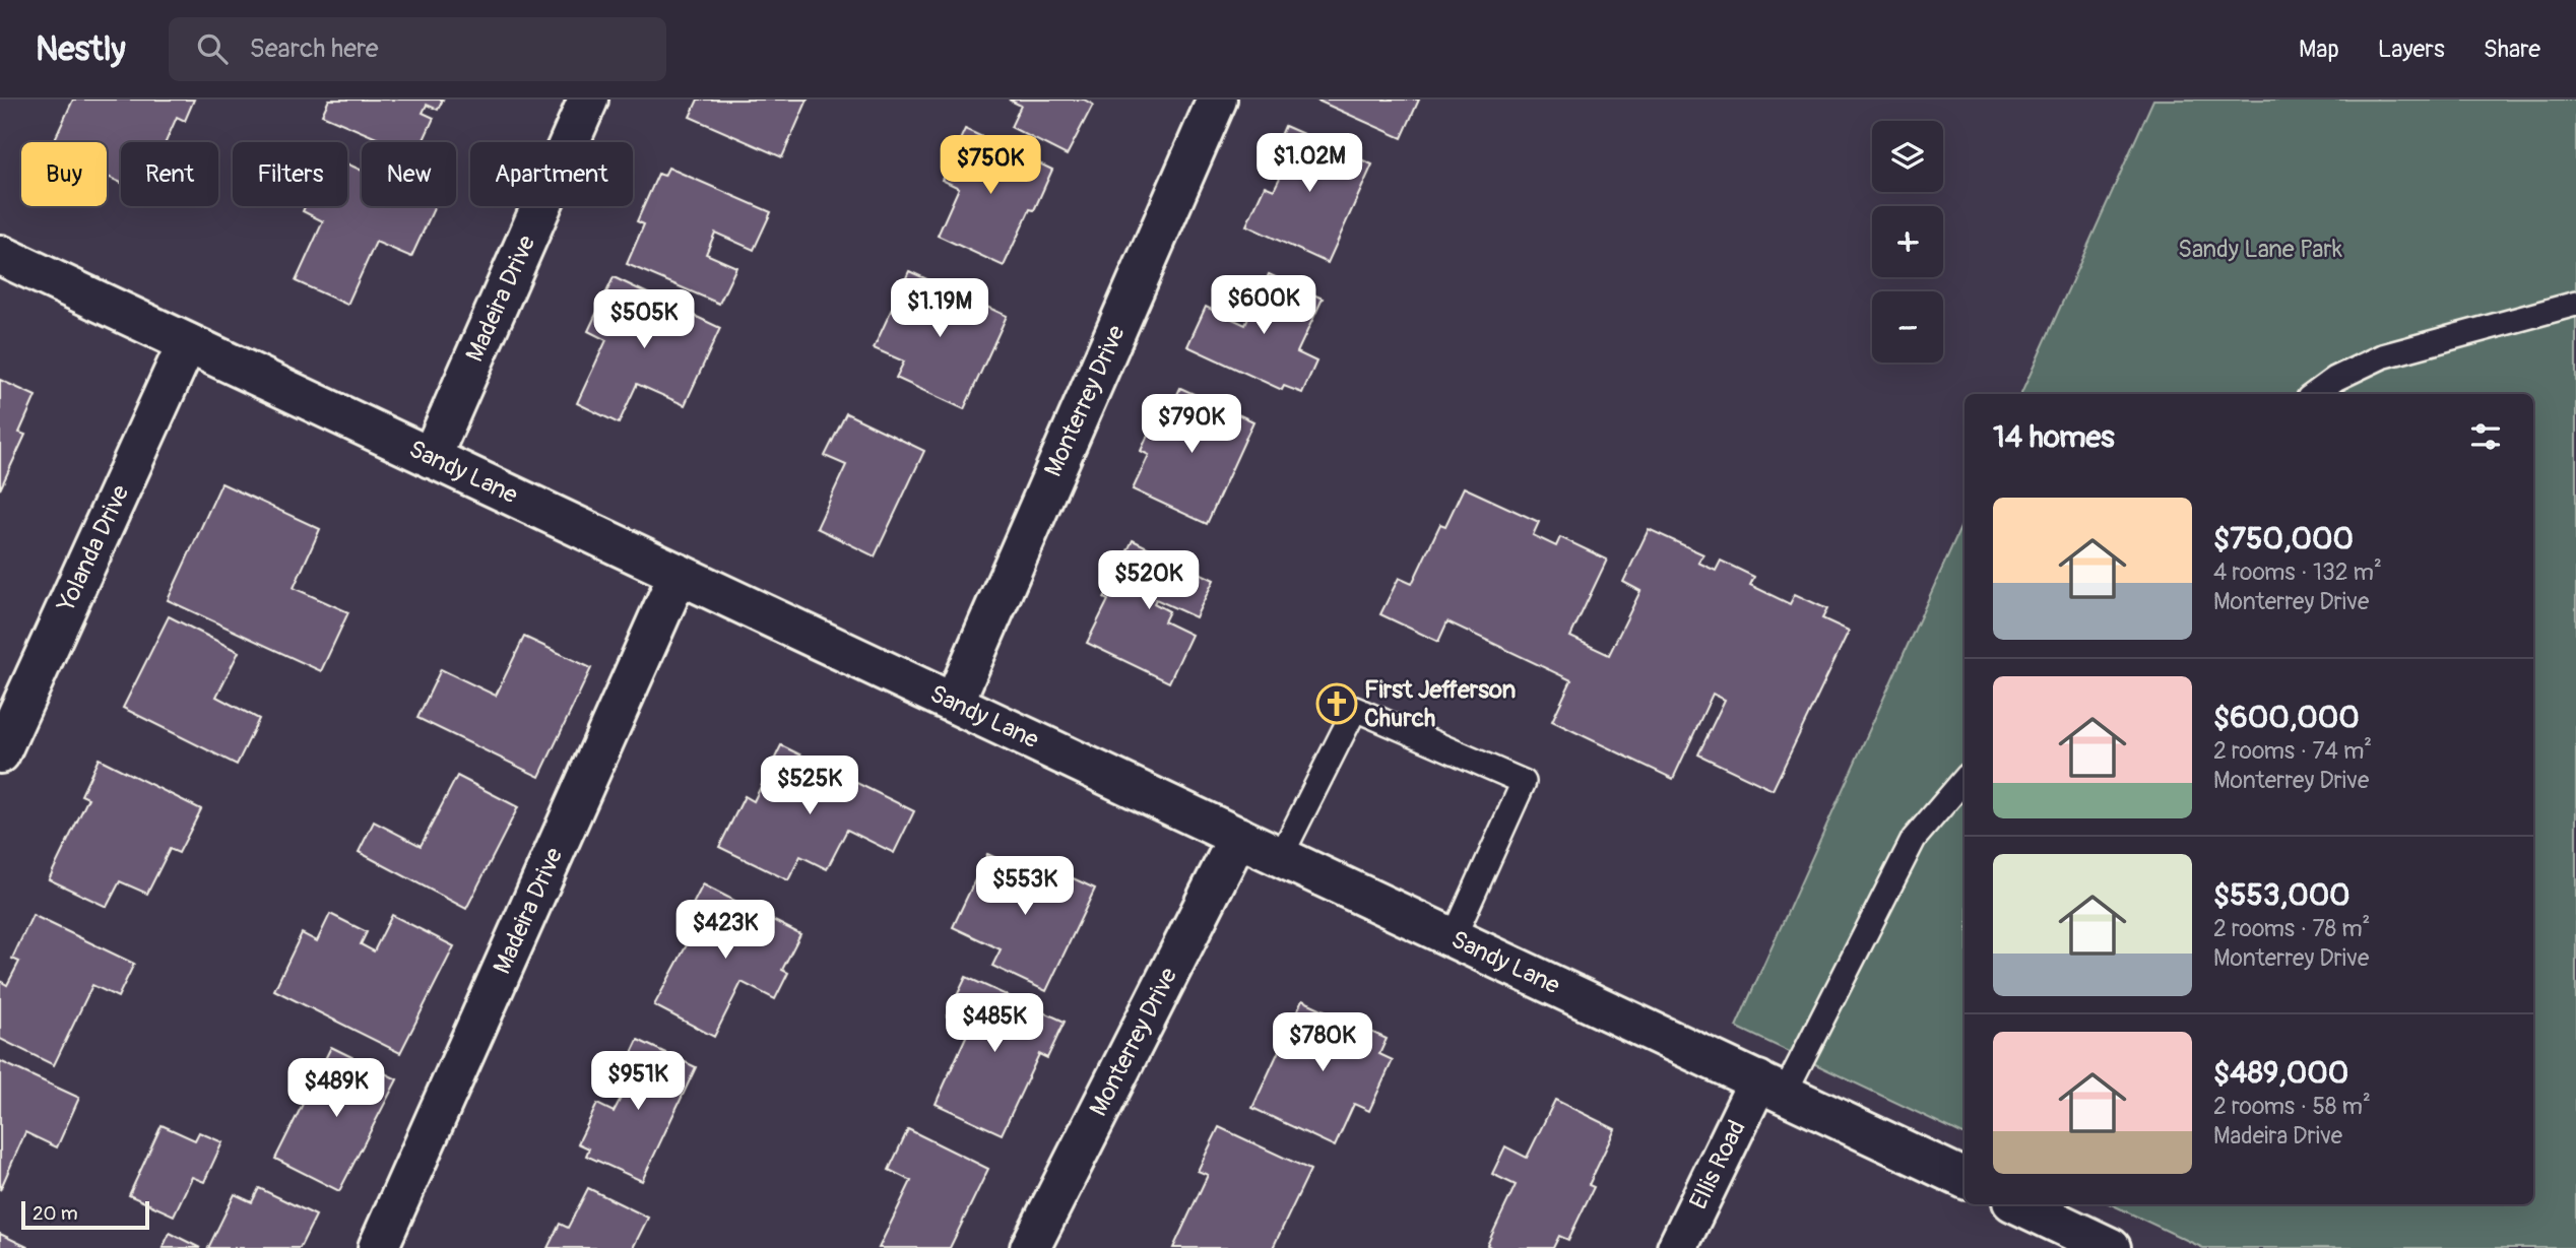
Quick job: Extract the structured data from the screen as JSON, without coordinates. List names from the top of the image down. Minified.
{"streets":{"street":["Madeira Drive","Monterrey Drive","Sandy Lane","Yolanda Drive","Ellis Road"]},"crossings":[["Madeira Drive","Sandy Lane"],["Monterrey Drive","Sandy Lane"],["Sandy Lane","Yolanda Drive"],["Sandy Lane","Ellis Road"]],"parks":["Sandy Lane Park"],"places":{"church":["First Jefferson Church"]},"scale_bar":"20 m","page":{"header":"Nestly","search":"Search here","nav":["Map","Layers","Share"],"map_buttons":["+","−"],"price":["$1.02M","$750K","$600K","$1.19M","$505K","$790K","$520K","$525K","$553K","$423K","$485K","$780K","$951K","$489K"],"chip":["Buy","Rent","Filters","New","Apartment"],"heading":"14 homes","list":[{"name":"$750,000","note":"4 rooms · 132 m² · Monterrey Drive"},{"name":"$600,000","note":"2 rooms · 74 m² · Monterrey Drive"},{"name":"$553,000","note":"2 rooms · 78 m² · Monterrey Drive"},{"name":"$489,000","note":"2 rooms · 58 m² · Madeira Drive"}],"scale":"20 m"}}
